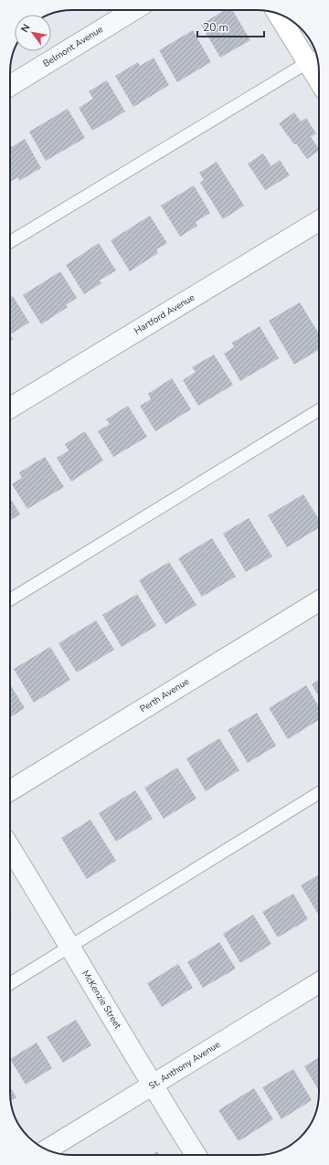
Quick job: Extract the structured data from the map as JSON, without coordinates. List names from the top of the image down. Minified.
{"streets":{"street":["Belmont Avenue","Hartford Avenue","Perth Avenue","McKenzie Street","St. Anthony Avenue"]},"crossings":[["McKenzie Street","St. Anthony Avenue"]],"scale_bar":"20 m","north":"top left"}
